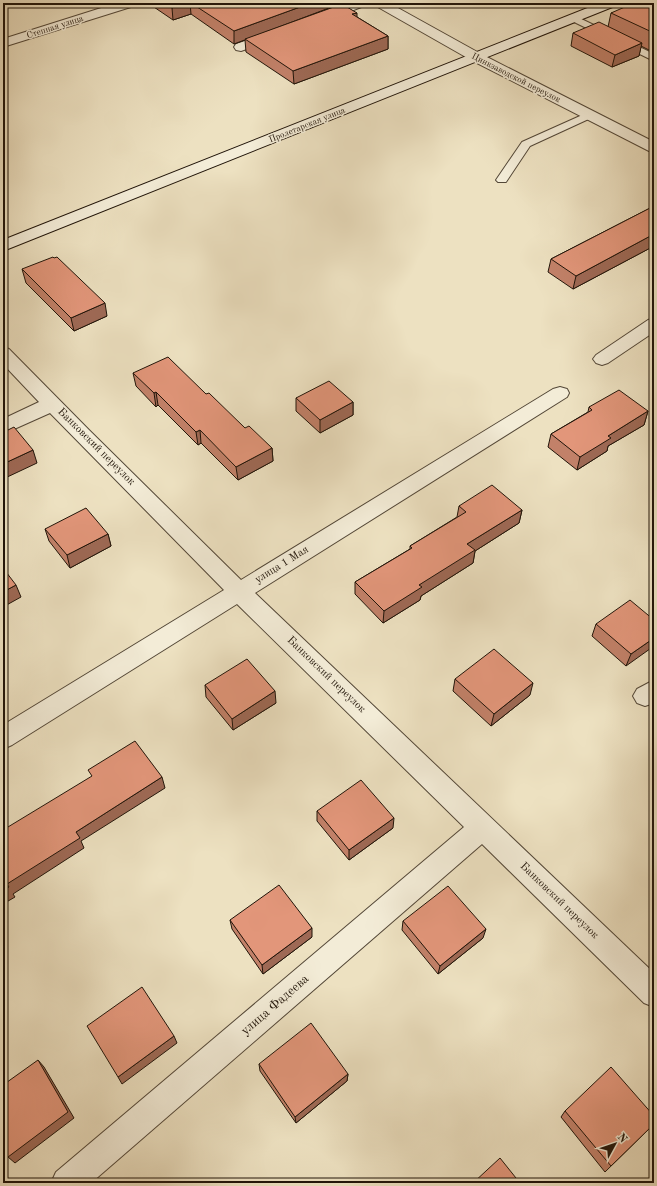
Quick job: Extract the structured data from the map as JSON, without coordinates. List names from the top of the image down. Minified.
{"streets":{"street":["Степная улица","Цинкзаводской переулок","Пролетарская улица","Банковский переулок","улица 1 Мая","улица Фадеева"]},"crossings":[["Цинкзаводской переулок","Пролетарская улица"],["Банковский переулок","улица 1 Мая"],["Банковский переулок","улица Фадеева"]],"north":"top right"}
